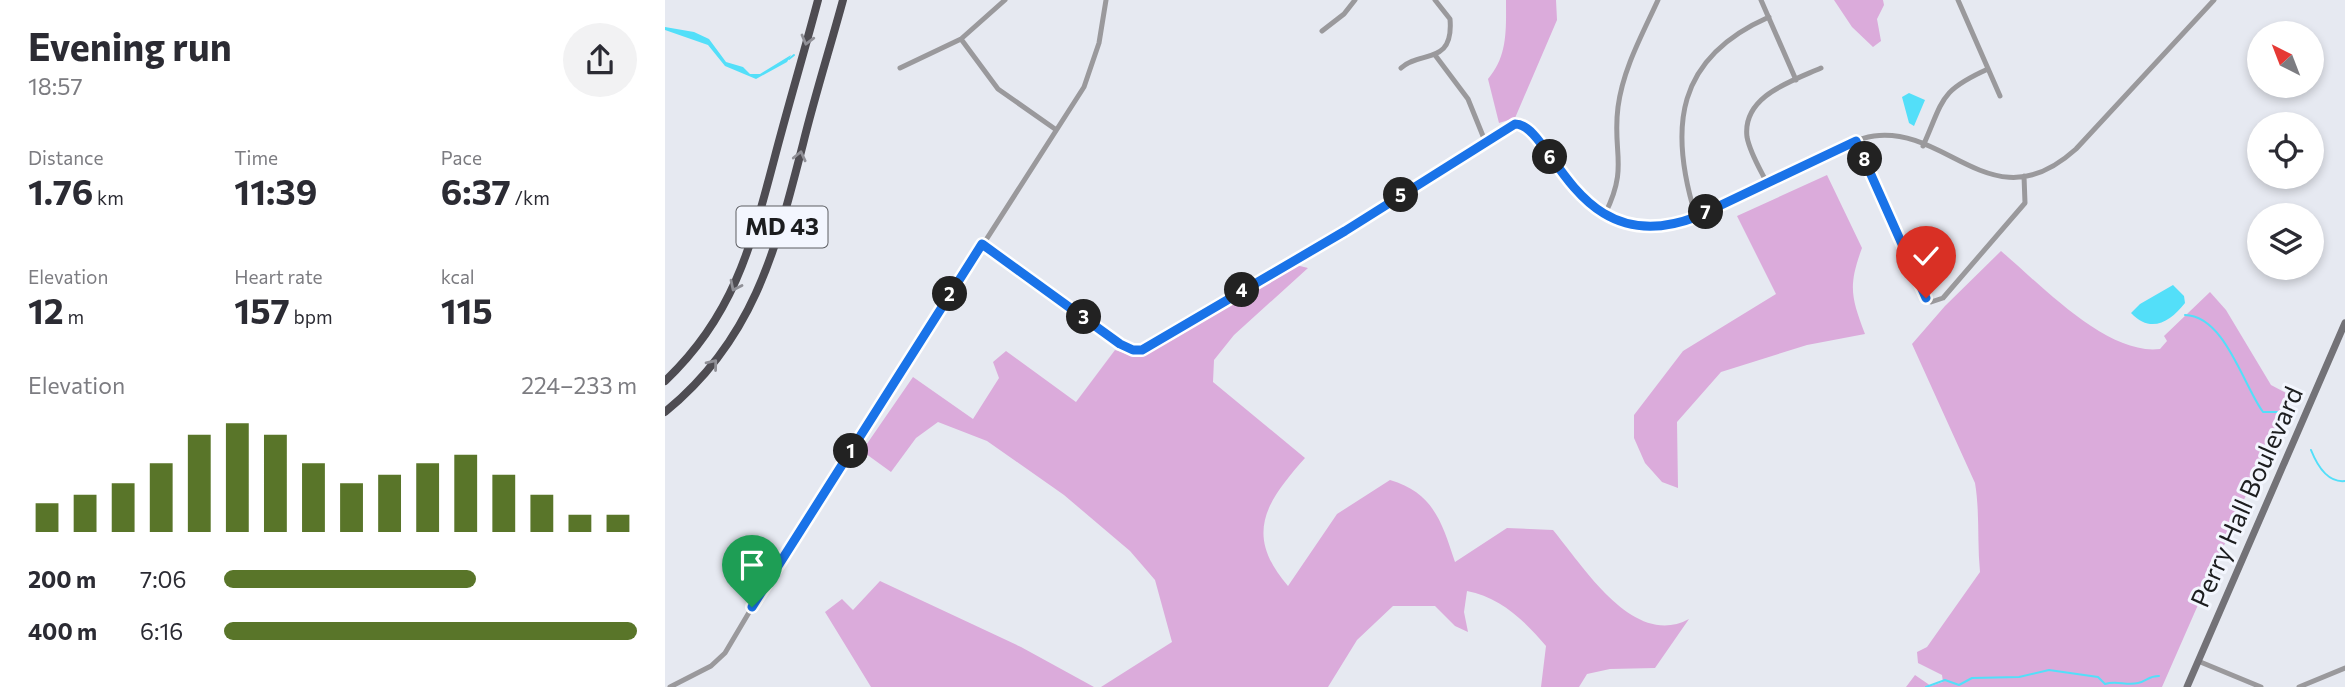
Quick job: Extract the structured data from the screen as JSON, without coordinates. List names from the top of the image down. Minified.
{"streets":{"highway":["MD 43"],"main road":["Perry Hall Boulevard"]},"north":"top left","page":{"heading":["Evening run","18:57"],"stats":[["Distance","1.76 km"],["Time","11:39"],["Pace","6:37 /km"],["Elevation","12 m"],["Heart rate","157 bpm"],["kcal","115"]],"pins":["6","8","5","7","4","2","3","1"],"chart":["Elevation","224–233 m"],"list":[{"name":"200 m","note":"7:06"},{"name":"400 m","note":"6:16"}]}}
